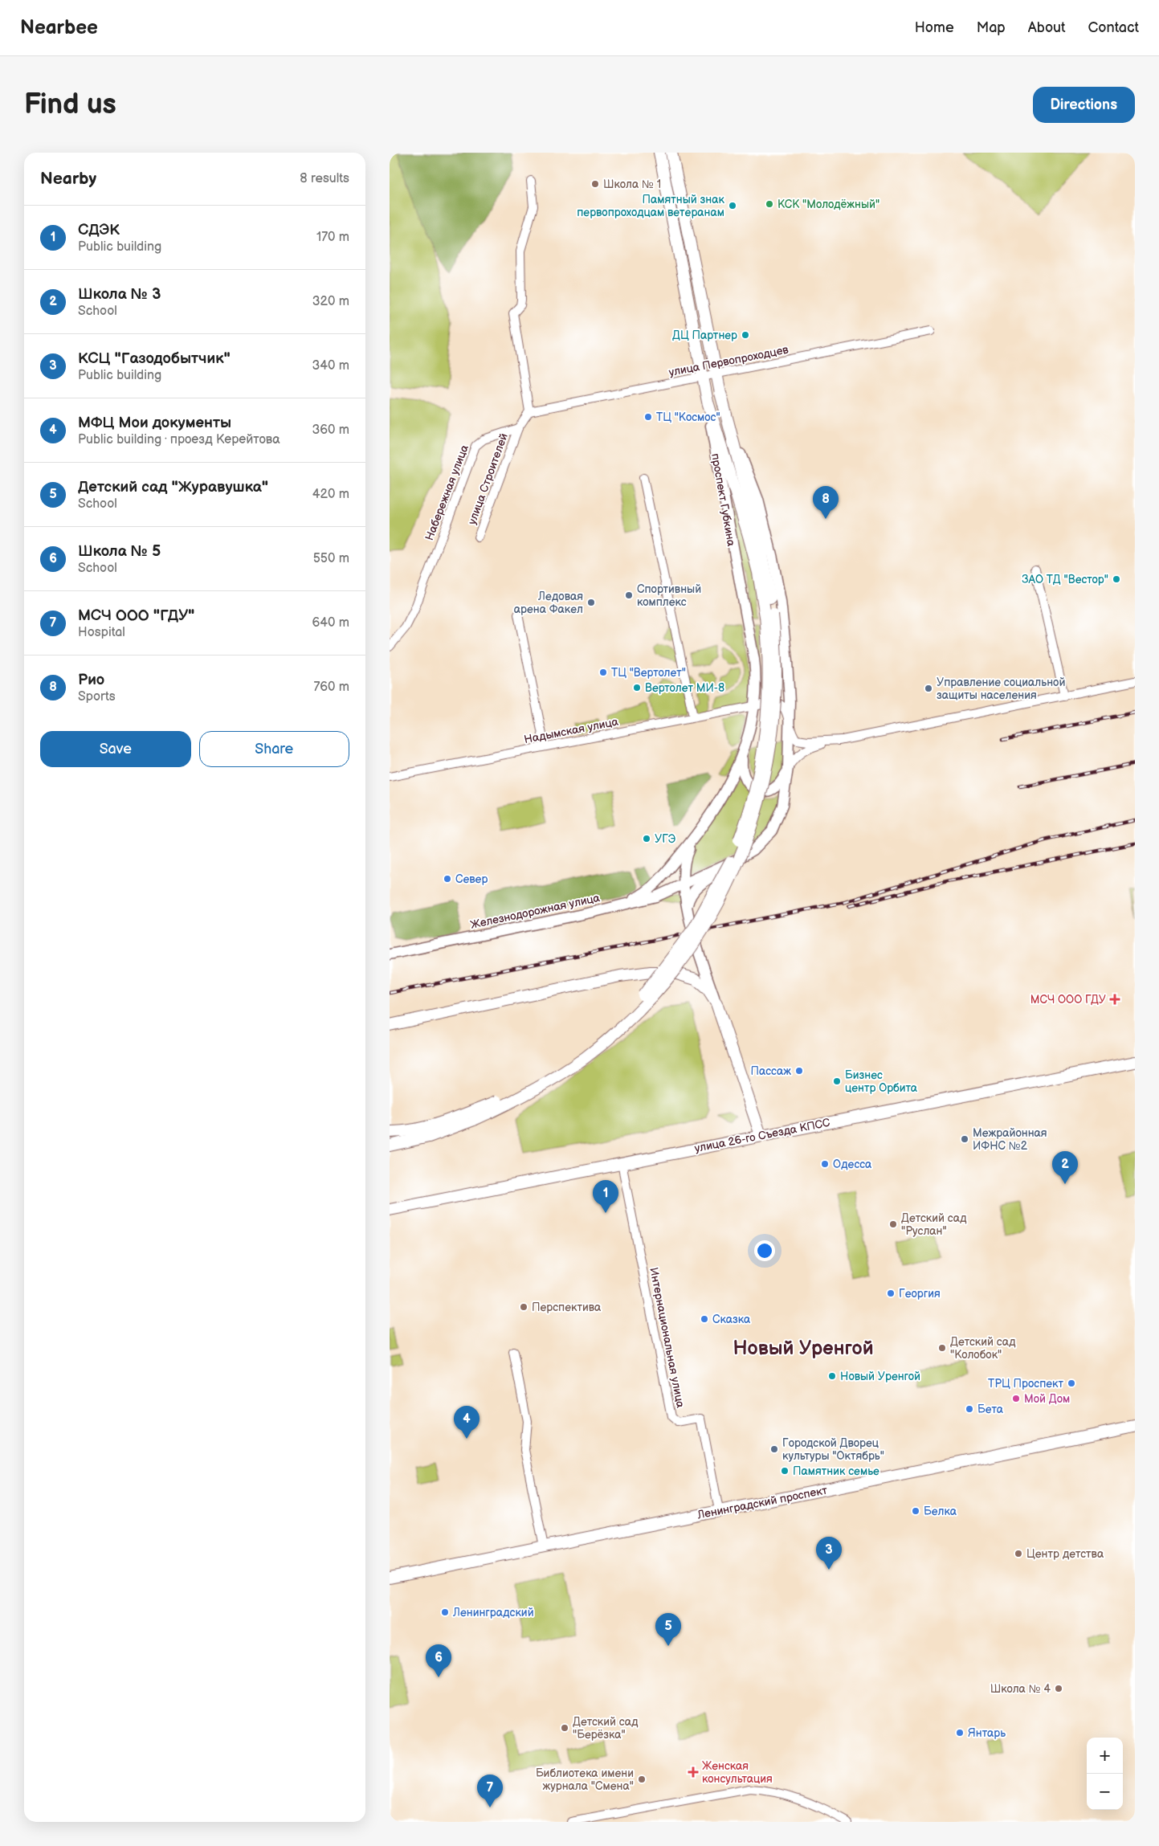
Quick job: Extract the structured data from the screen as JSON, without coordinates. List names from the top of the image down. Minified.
{"streets":{"main road":["проспект Губкина","улица 26-го Съезда КПСС","Ленинградский проспект"],"street":["улица Первопроходцев","улица Строителей","Набережная улица","Надымская улица","Железнодорожная улица","Интернациональная улица"]},"crossings":[["улица Первопроходцев","проспект Губкина"],["улица Строителей","Набережная улица"],["проспект Губкина","Надымская улица"],["проспект Губкина","Железнодорожная улица"],["улица 26-го Съезда КПСС","Интернациональная улица"],["Интернациональная улица","Ленинградский проспект"]],"districts":["Новый Уренгой"],"places":{"other":["Школа № 1","КСК \"Молодёжный\"","Памятный знак первопроходцам ветеранам","ДЦ Партнер","ТЦ \"Космос\"","ЗАО ТД \"Вестор\"","Спортивный комплекс","Ледовая арена Факел","ТЦ \"Вертолет\"","Вертолет МИ-8","Управление социальной защиты населения","УГЭ","Север","Пассаж","Бизнес центр Орбита","Межрайонная ИФНС №2","Одесса","Детский сад \"Руслан\"","Георгия","Перспектива","Сказка","Детский сад \"Колобок\"","Новый Уренгой","ТРЦ Проспект","Мой Дом","Бета","Городской Дворец культуры \"Октябрь\"","Памятник семье","Белка","Центр детства","Ленинградский","Школа № 4","Детский сад \"Берёзка\"","Янтарь","Библиотека имени журнала \"Смена\""],"health":["МСЧ ООО ГДУ","Женская консультация"]},"page":{"header":"Nearbee","nav":["Home","Map","About","Contact"],"buttons":["Directions",["Save","Share"]],"title":"Find us","heading":["Nearby","8 results"],"list":[{"mark":"1","name":"СДЭК","note":"Public building","value":"170 m"},{"mark":"2","name":"Школа № 3","note":"School","value":"320 m"},{"mark":"3","name":"КСЦ \"Газодобытчик\"","note":"Public building","value":"340 m"},{"mark":"4","name":"МФЦ Мои документы","note":"Public building · проезд Керейтова","value":"360 m"},{"mark":"5","name":"Детский сад \"Журавушка\"","note":"School","value":"420 m"},{"mark":"6","name":"Школа № 5","note":"School","value":"550 m"},{"mark":"7","name":"МСЧ ООО \"ГДУ\"","note":"Hospital","value":"640 m"},{"mark":"8","name":"Рио","note":"Sports","value":"760 m"}],"pins":["8","2","1","4","3","5","6","7"],"map_buttons":["+","−"]}}
